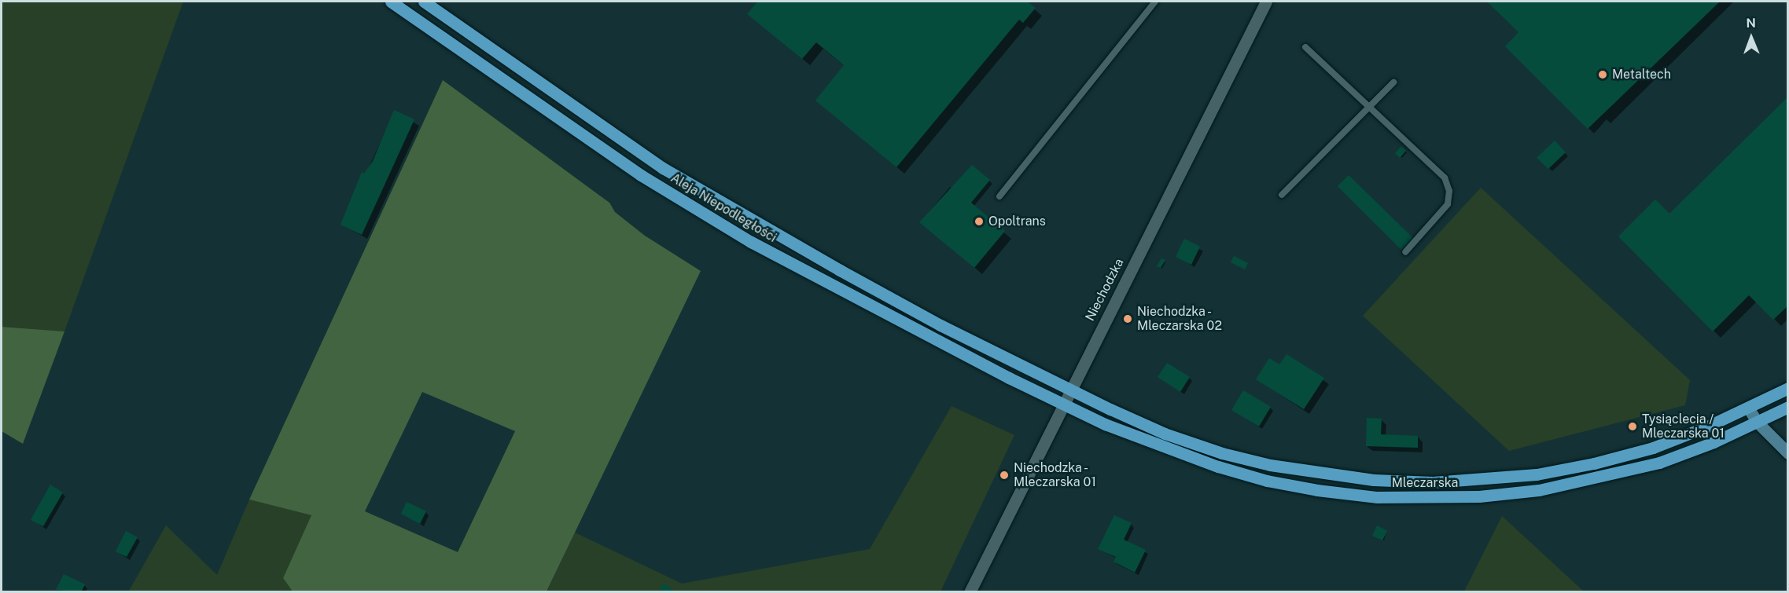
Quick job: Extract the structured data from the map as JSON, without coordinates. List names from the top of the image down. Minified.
{"streets":{"main road":["Aleja Niepodległości","Mleczarska"],"street":["Niechodzka"]},"crossings":[["Aleja Niepodległości","Niechodzka"],["Aleja Niepodległości","Mleczarska"],["Niechodzka","Mleczarska"]],"places":["Metaltech","Opoltrans","Niechodzka - Mleczarska 02","Tysiąclecia / Mleczarska 01","Niechodzka - Mleczarska 01"],"north":"top"}
